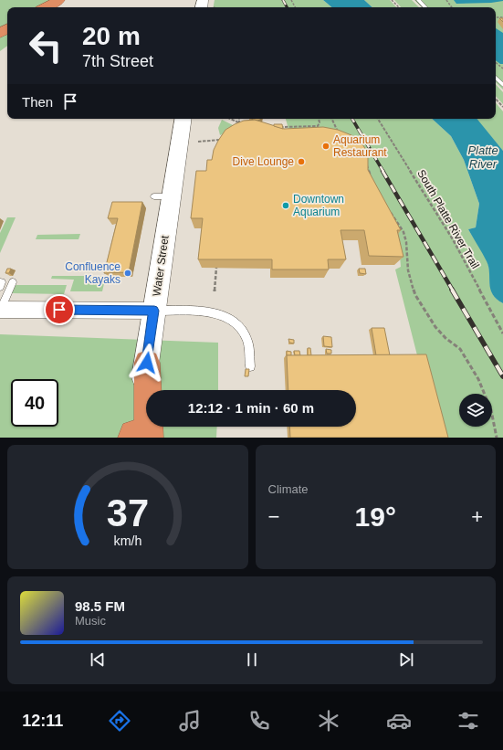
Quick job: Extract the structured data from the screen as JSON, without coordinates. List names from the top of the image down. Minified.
{"streets":{"street":["Water Street"],"path":["South Platte River Trail"]},"water":["Platte River"],"places":["Aquarium Restaurant","Dive Lounge","Downtown Aquarium","Confluence Kayaks"],"page":{"turn":["20 m","7th Street"],"then":"Then","limit":"40","trip":"12:12 · 1 min · 60 m","tile":"Climate","heat":["−","19°","+"],"song":["98.5 FM","Music"],"tabs":"12:11","gauge":["37","km/h"]}}
